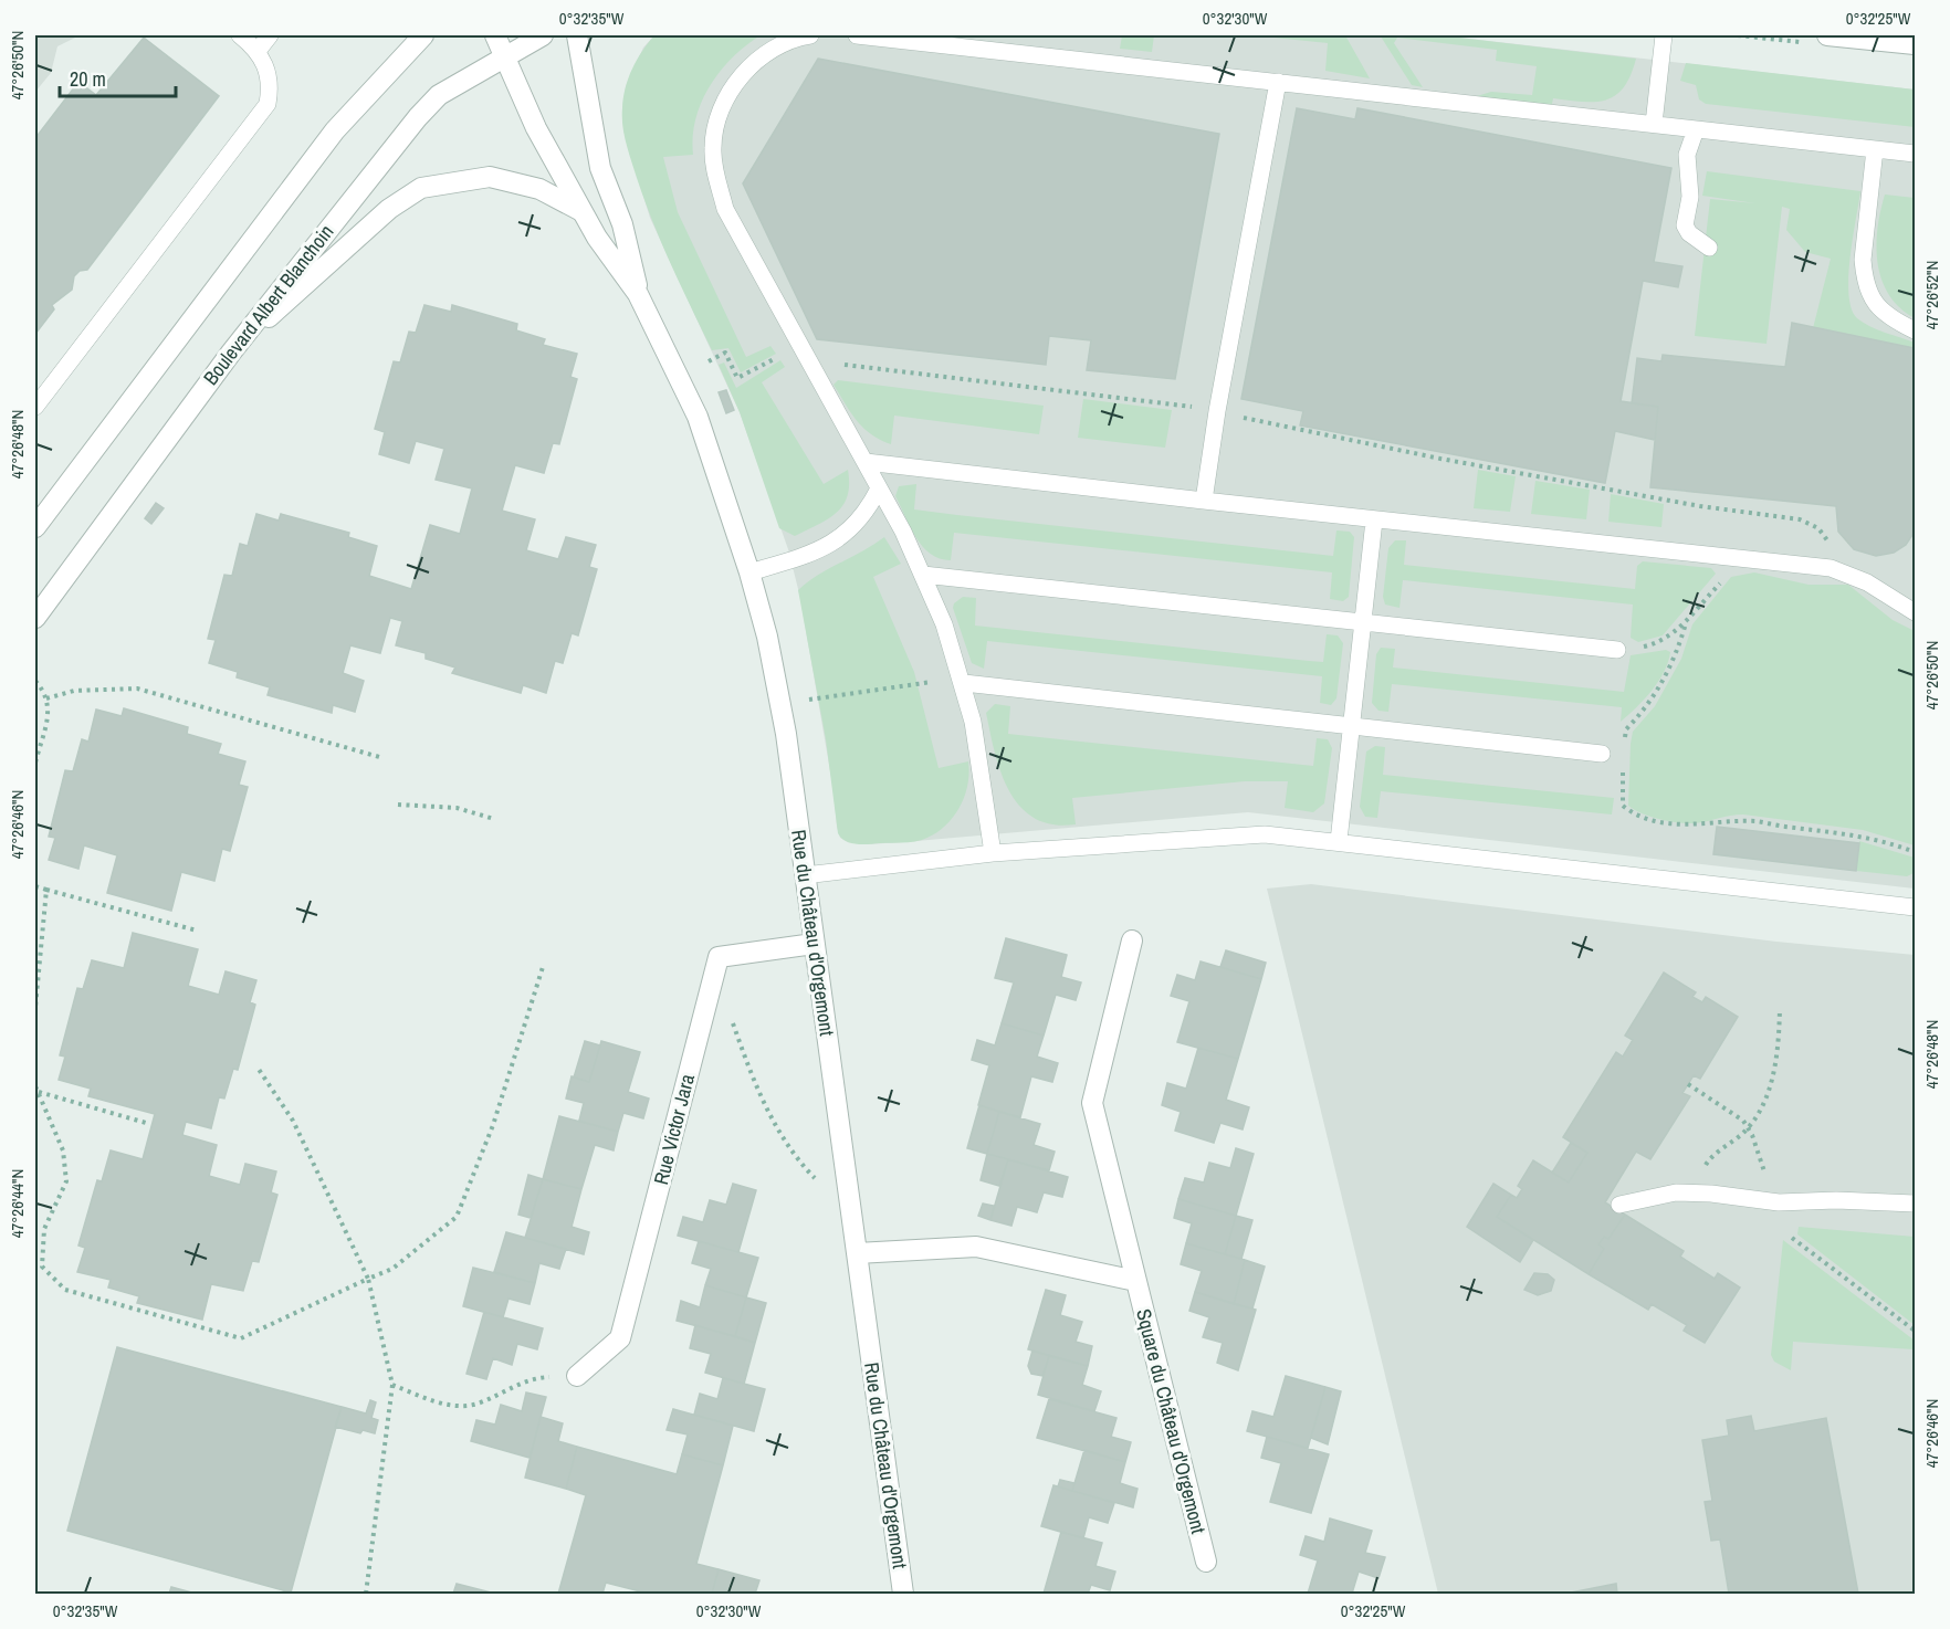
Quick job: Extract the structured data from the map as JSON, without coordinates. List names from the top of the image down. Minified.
{"streets":{"street":["Boulevard Albert Blanchoin","Rue du Château d'Orgemont","Rue Victor Jara","Square du Château d'Orgemont"]},"crossings":[["Boulevard Albert Blanchoin","Rue du Château d'Orgemont"],["Rue du Château d'Orgemont","Rue Victor Jara"],["Rue du Château d'Orgemont","Square du Château d'Orgemont"]],"scale_bar":"20 m","coordinates":["0°32'35\"W","0°32'30\"W","0°32'25\"W","47°26'50\"N","47°26'52\"N","47°26'48\"N","47°26'46\"N","47°26'44\"N"]}
